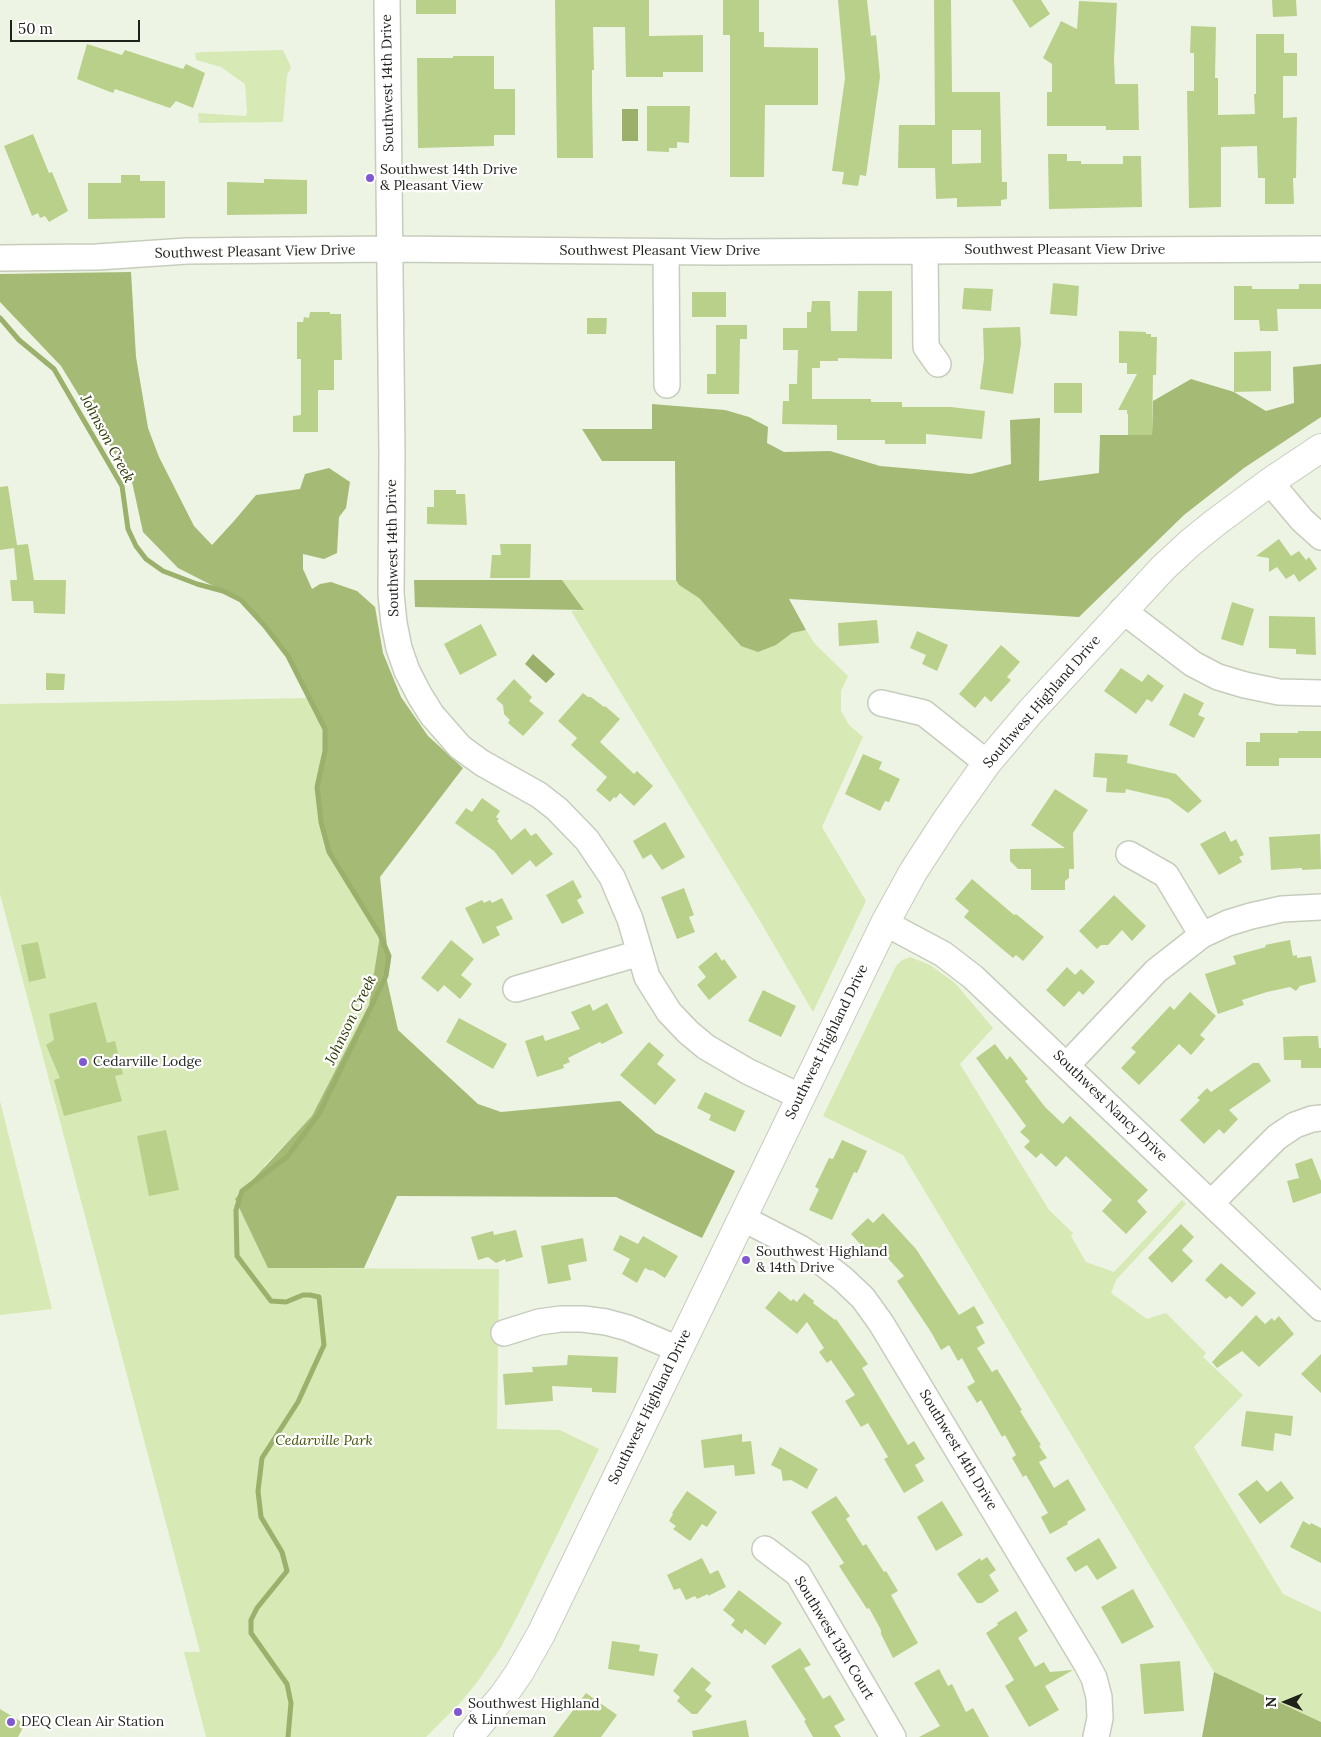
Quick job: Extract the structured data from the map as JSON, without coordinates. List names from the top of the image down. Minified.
{"streets":{"main road":["Southwest Highland Drive"],"street":["Southwest 14th Drive","Southwest Pleasant View Drive","Southwest Nancy Drive","Southwest 13th Court"]},"crossings":[["Southwest 14th Drive","Southwest Pleasant View Drive"],["Southwest 14th Drive","Southwest Highland Drive"],["Southwest Highland Drive","Southwest Nancy Drive"]],"water":["Johnson Creek"],"parks":["Cedarville Park"],"places":["Southwest 14th Drive & Pleasant View","Cedarville Lodge","Southwest Highland & 14th Drive","Southwest Highland & Linneman","DEQ Clean Air Station"],"scale_bar":"50 m","north":"left"}
